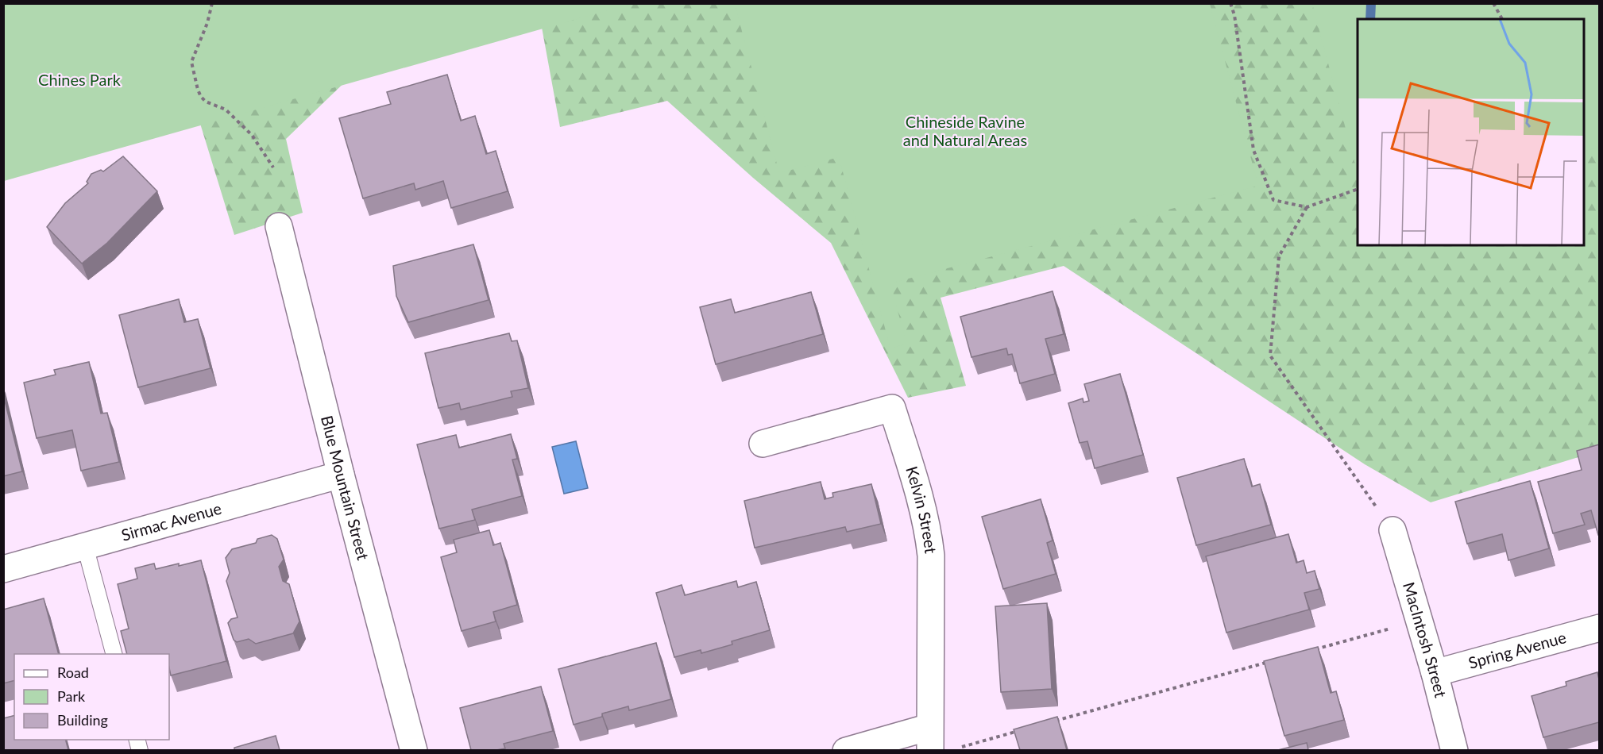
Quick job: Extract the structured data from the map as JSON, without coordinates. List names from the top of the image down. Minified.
{"streets":{"street":["Blue Mountain Street","Kelvin Street","Sirmac Avenue","MacIntosh Street","Spring Avenue"]},"crossings":[["Blue Mountain Street","Sirmac Avenue"],["MacIntosh Street","Spring Avenue"]],"parks":["Chines Park","Chineside Ravine and Natural Areas"],"legend":["Road","Park","Building"]}
